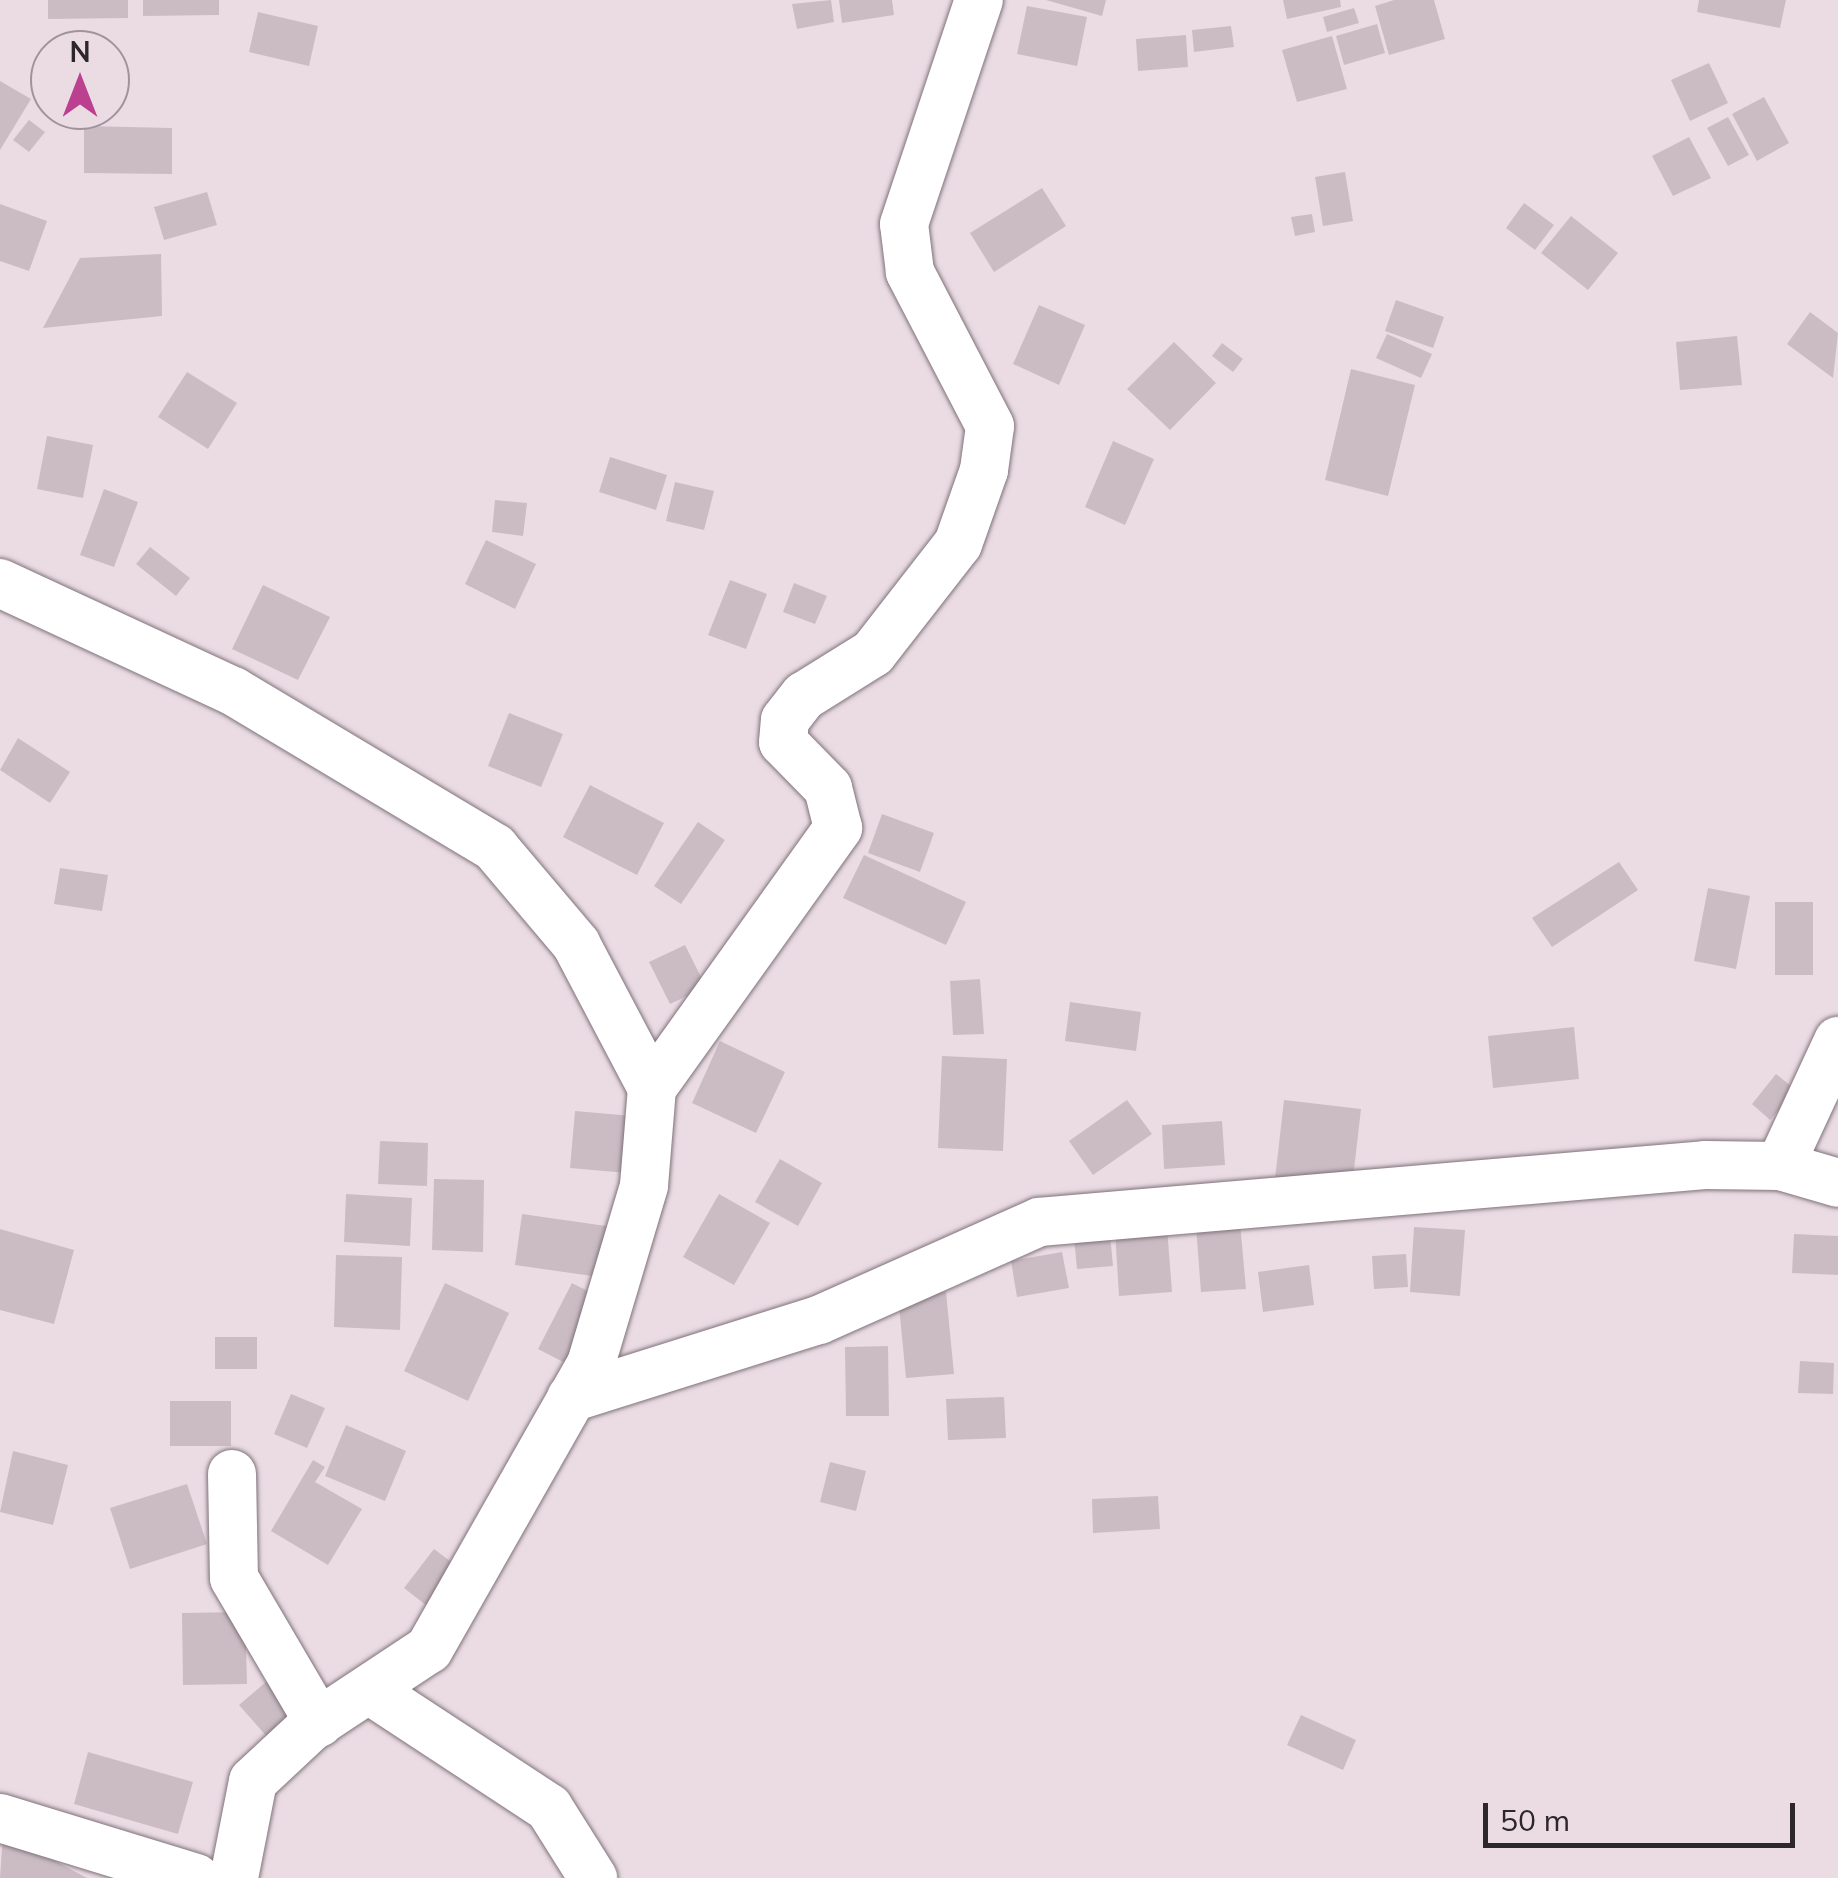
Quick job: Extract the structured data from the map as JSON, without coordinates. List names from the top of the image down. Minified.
{"scale_bar":"50 m","north":"top"}
